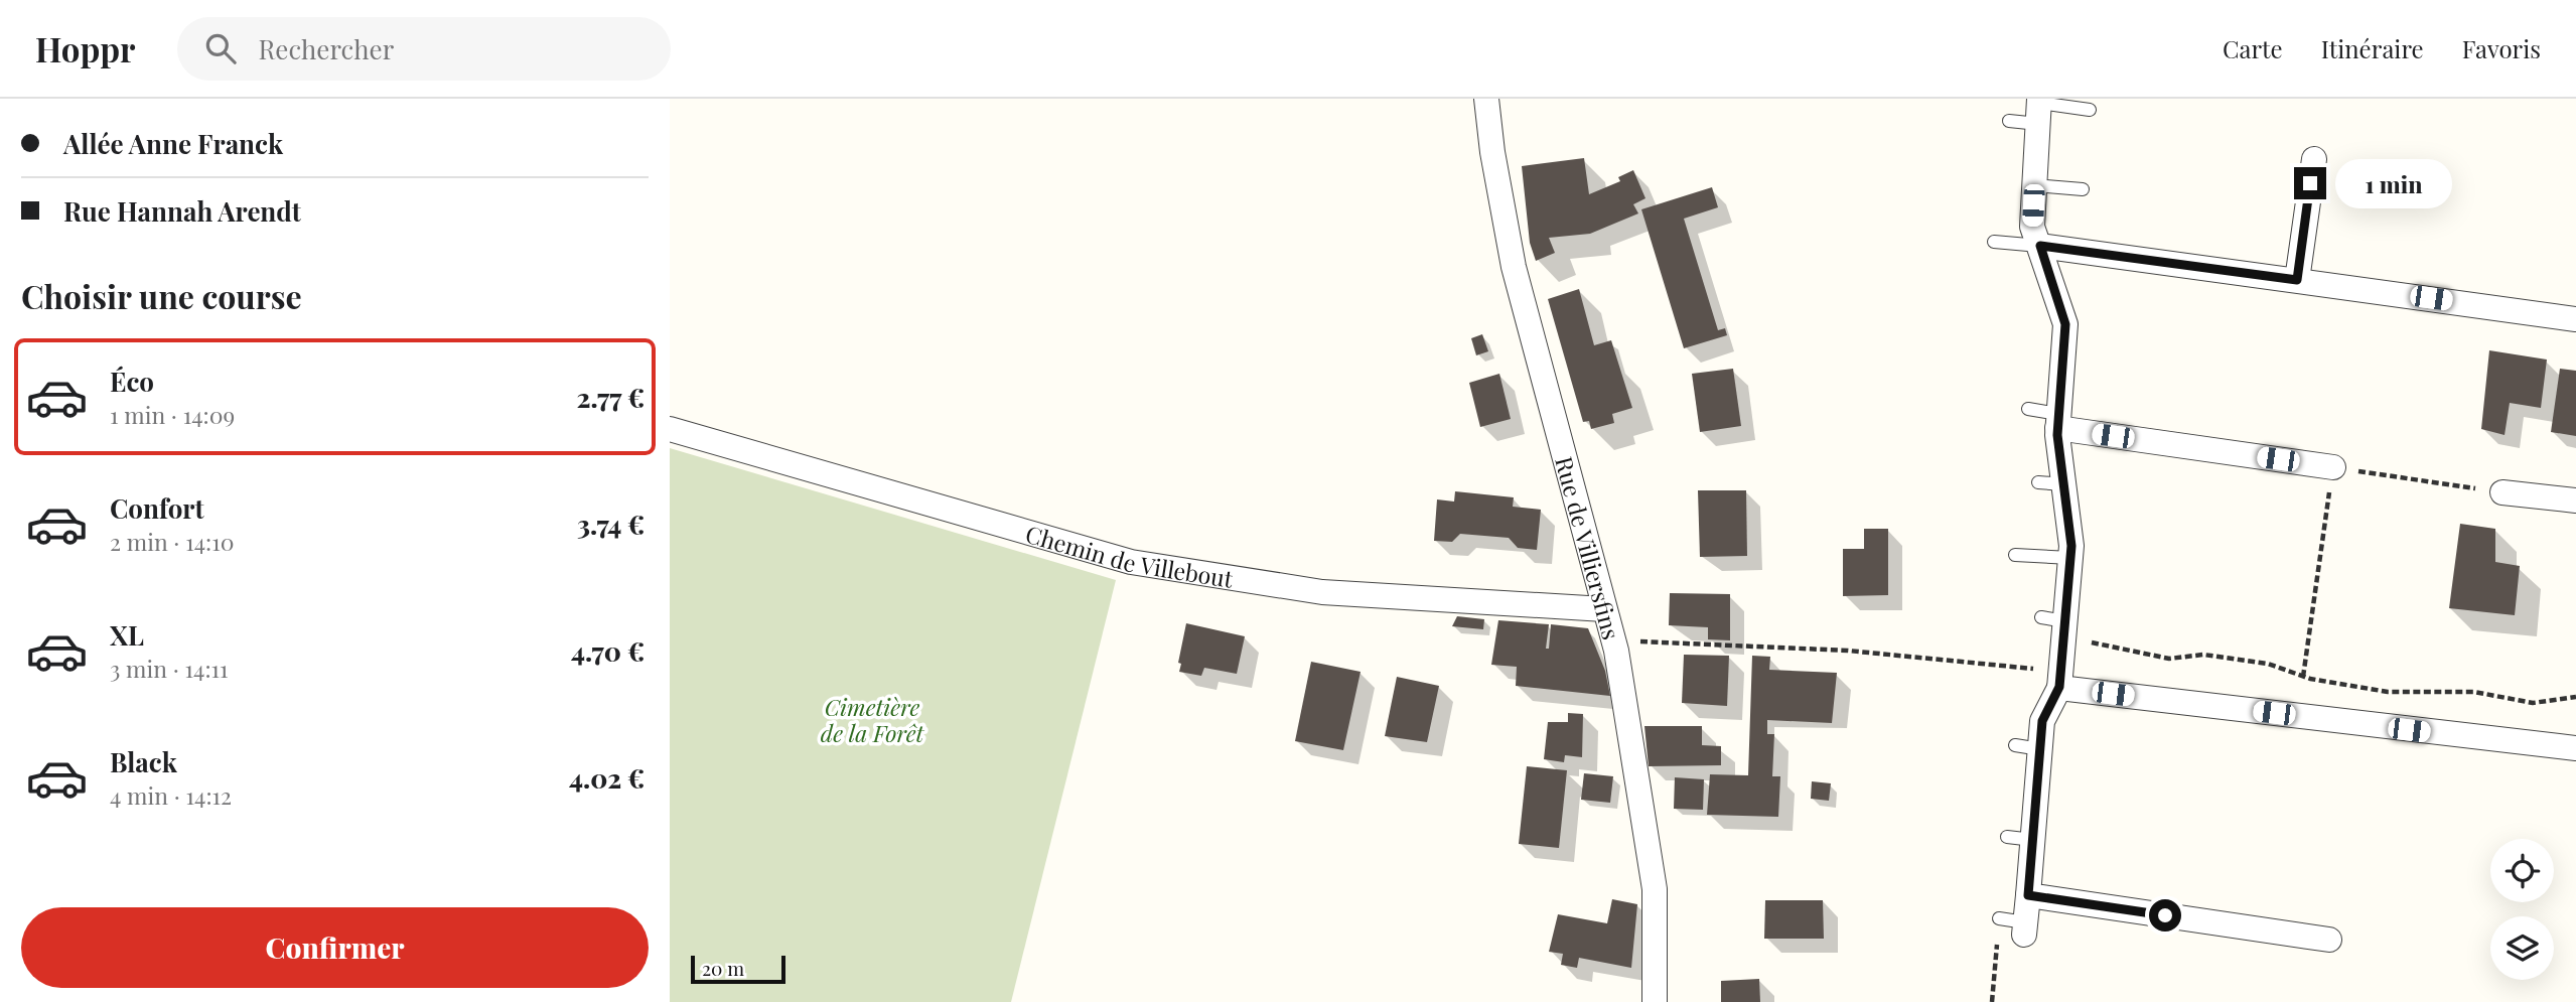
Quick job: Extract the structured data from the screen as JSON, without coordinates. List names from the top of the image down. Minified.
{"streets":{"street":["Rue de Villiersfins","Chemin de Villebout"]},"crossings":[["Rue de Villiersfins","Chemin de Villebout"]],"parks":["Cimetière de la Forêt"],"scale_bar":"20 m","page":{"header":"Hoppr","search":"Rechercher","nav":["Carte","Itinéraire","Favoris"],"banner":["Allée Anne Franck","Rue Hannah Arendt"],"bubble":"1 min","heading":"Choisir une course","list":[{"name":"Éco","note":"1 min · 14:09","value":"2.77 €"},{"name":"Confort","note":"2 min · 14:10","value":"3.74 €"},{"name":"XL","note":"3 min · 14:11","value":"4.70 €"},{"name":"Black","note":"4 min · 14:12","value":"4.02 €"}],"buttons":"Confirmer","scale":"20 m"}}
